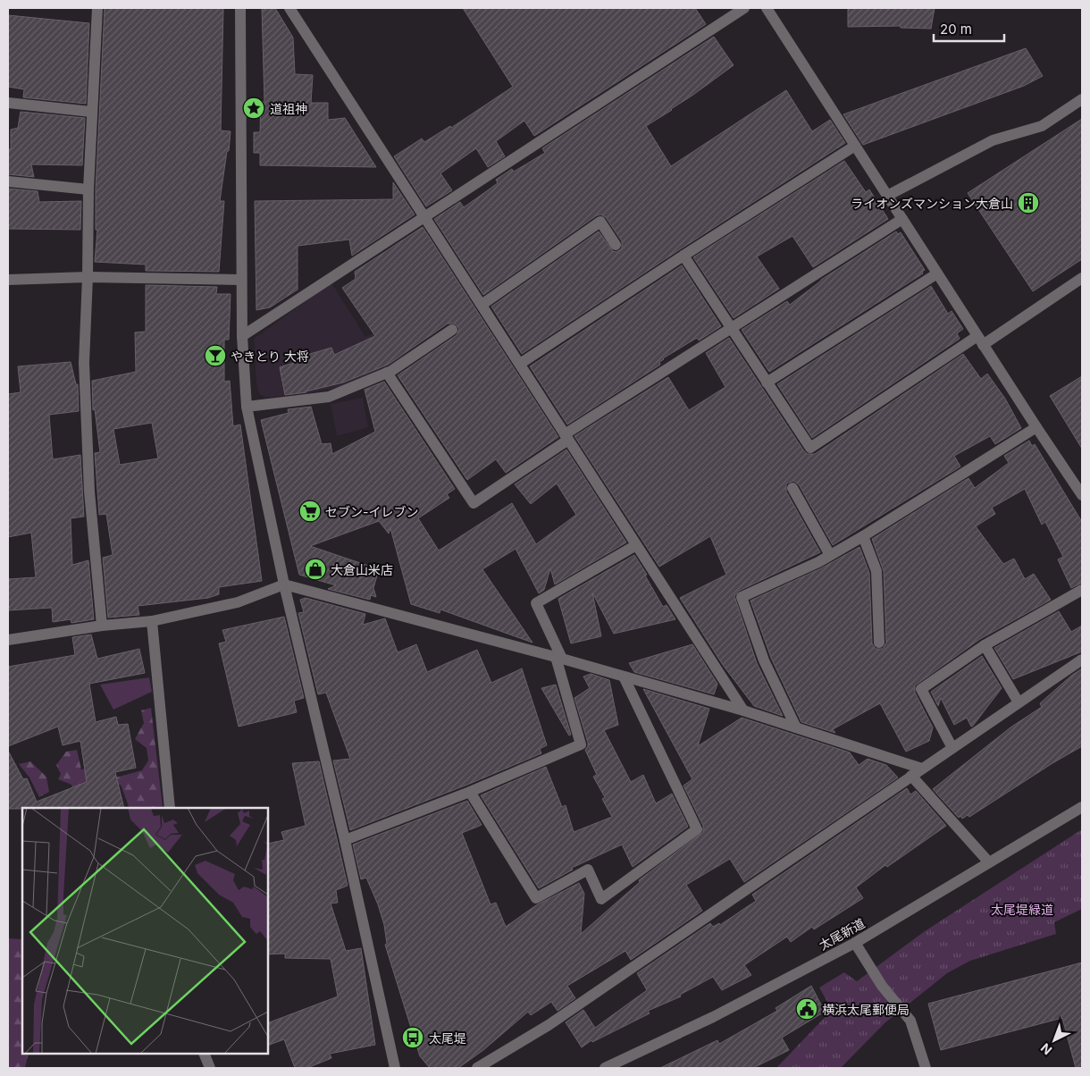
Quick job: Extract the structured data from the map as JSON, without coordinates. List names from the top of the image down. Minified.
{"streets":{"street":["太尾新道"]},"parks":["太尾堤緑道"],"places":{"place":["道祖神"],"building":["ライオンズマンション大倉山"],"bar":["やきとり 大将"],"supermarket":["セブン-イレブン"],"shop":["大倉山米店"],"public building":["横浜太尾郵便局"],"bus stop":["太尾堤"]},"scale_bar":"20 m","north":"bottom left"}
